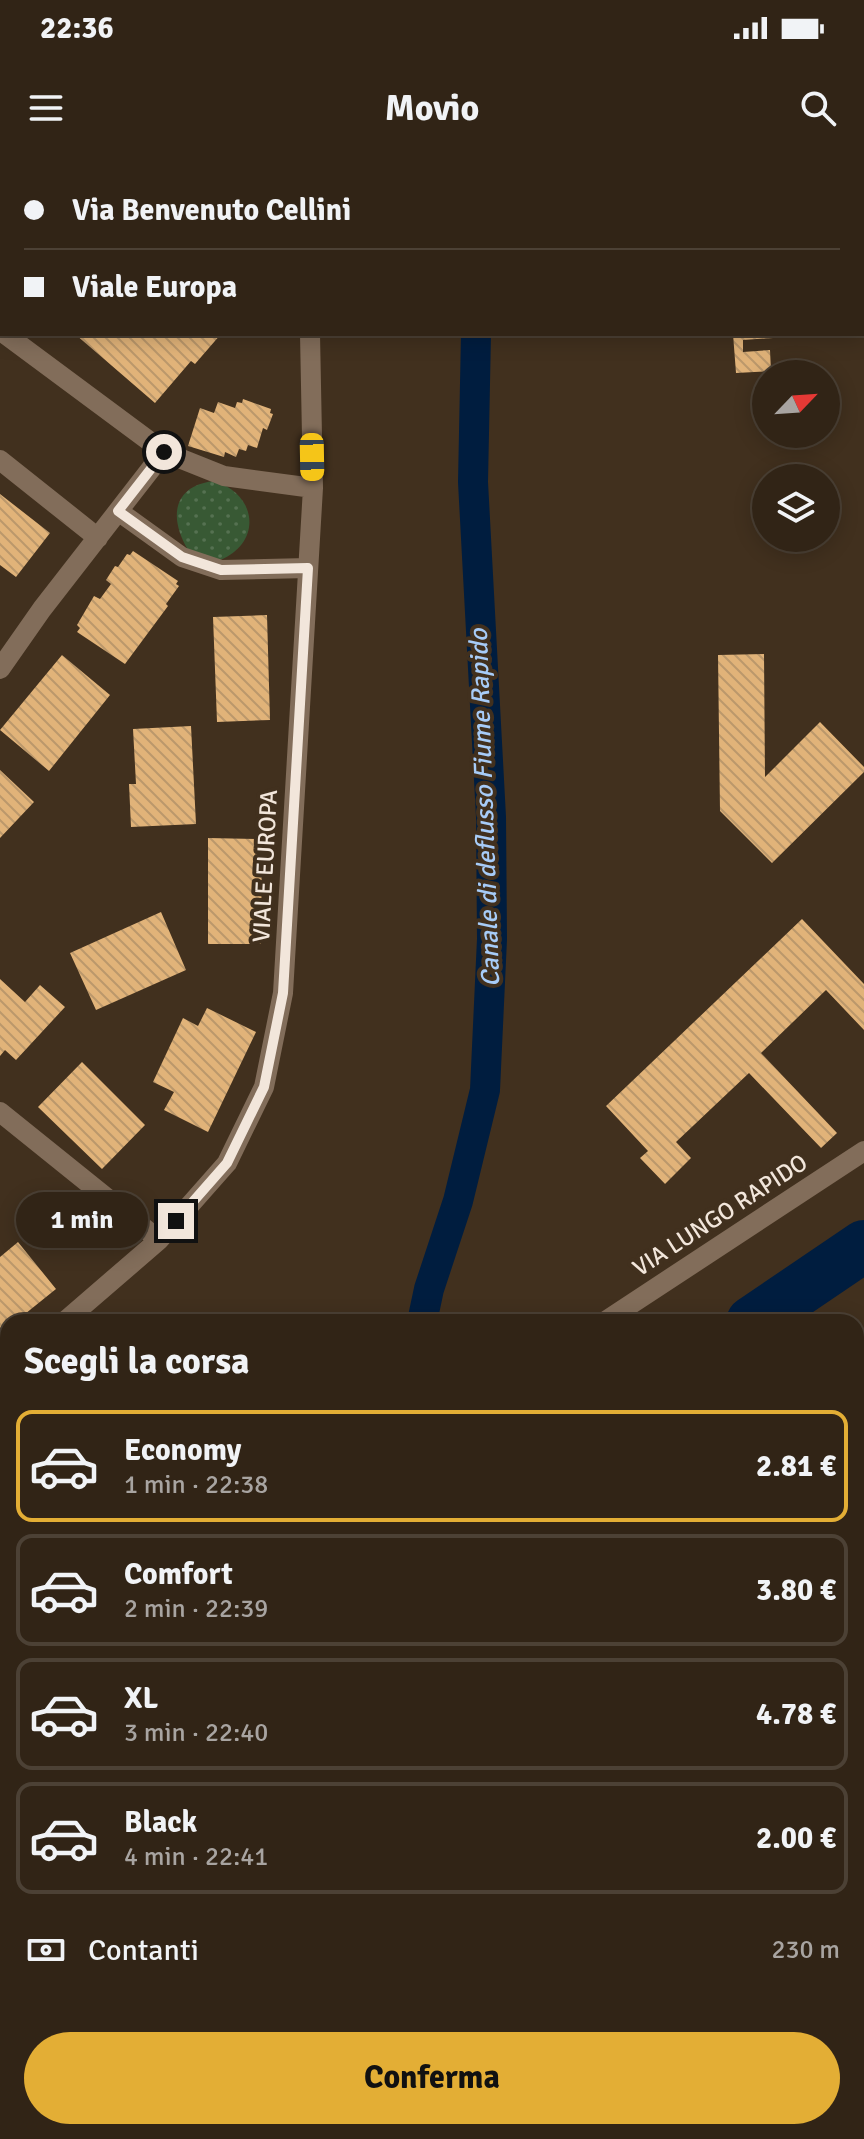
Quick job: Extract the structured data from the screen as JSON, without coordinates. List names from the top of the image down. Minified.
{"streets":{"street":["VIALE EUROPA","VIA LUNGO RAPIDO"]},"water":["Canale di deflusso Fiume Rapido"],"north":"top right","page":{"status":"22:36","header":"Movio","banner":["Via Benvenuto Cellini","Viale Europa"],"bubble":"1 min","heading":"Scegli la corsa","list":[{"name":"Economy","note":"1 min · 22:38","value":"2.81 €"},{"name":"Comfort","note":"2 min · 22:39","value":"3.80 €"},{"name":"XL","note":"3 min · 22:40","value":"4.78 €"},{"name":"Black","note":"4 min · 22:41","value":"2.00 €"}],"pay":["Contanti","230 m"],"buttons":"Conferma"}}
